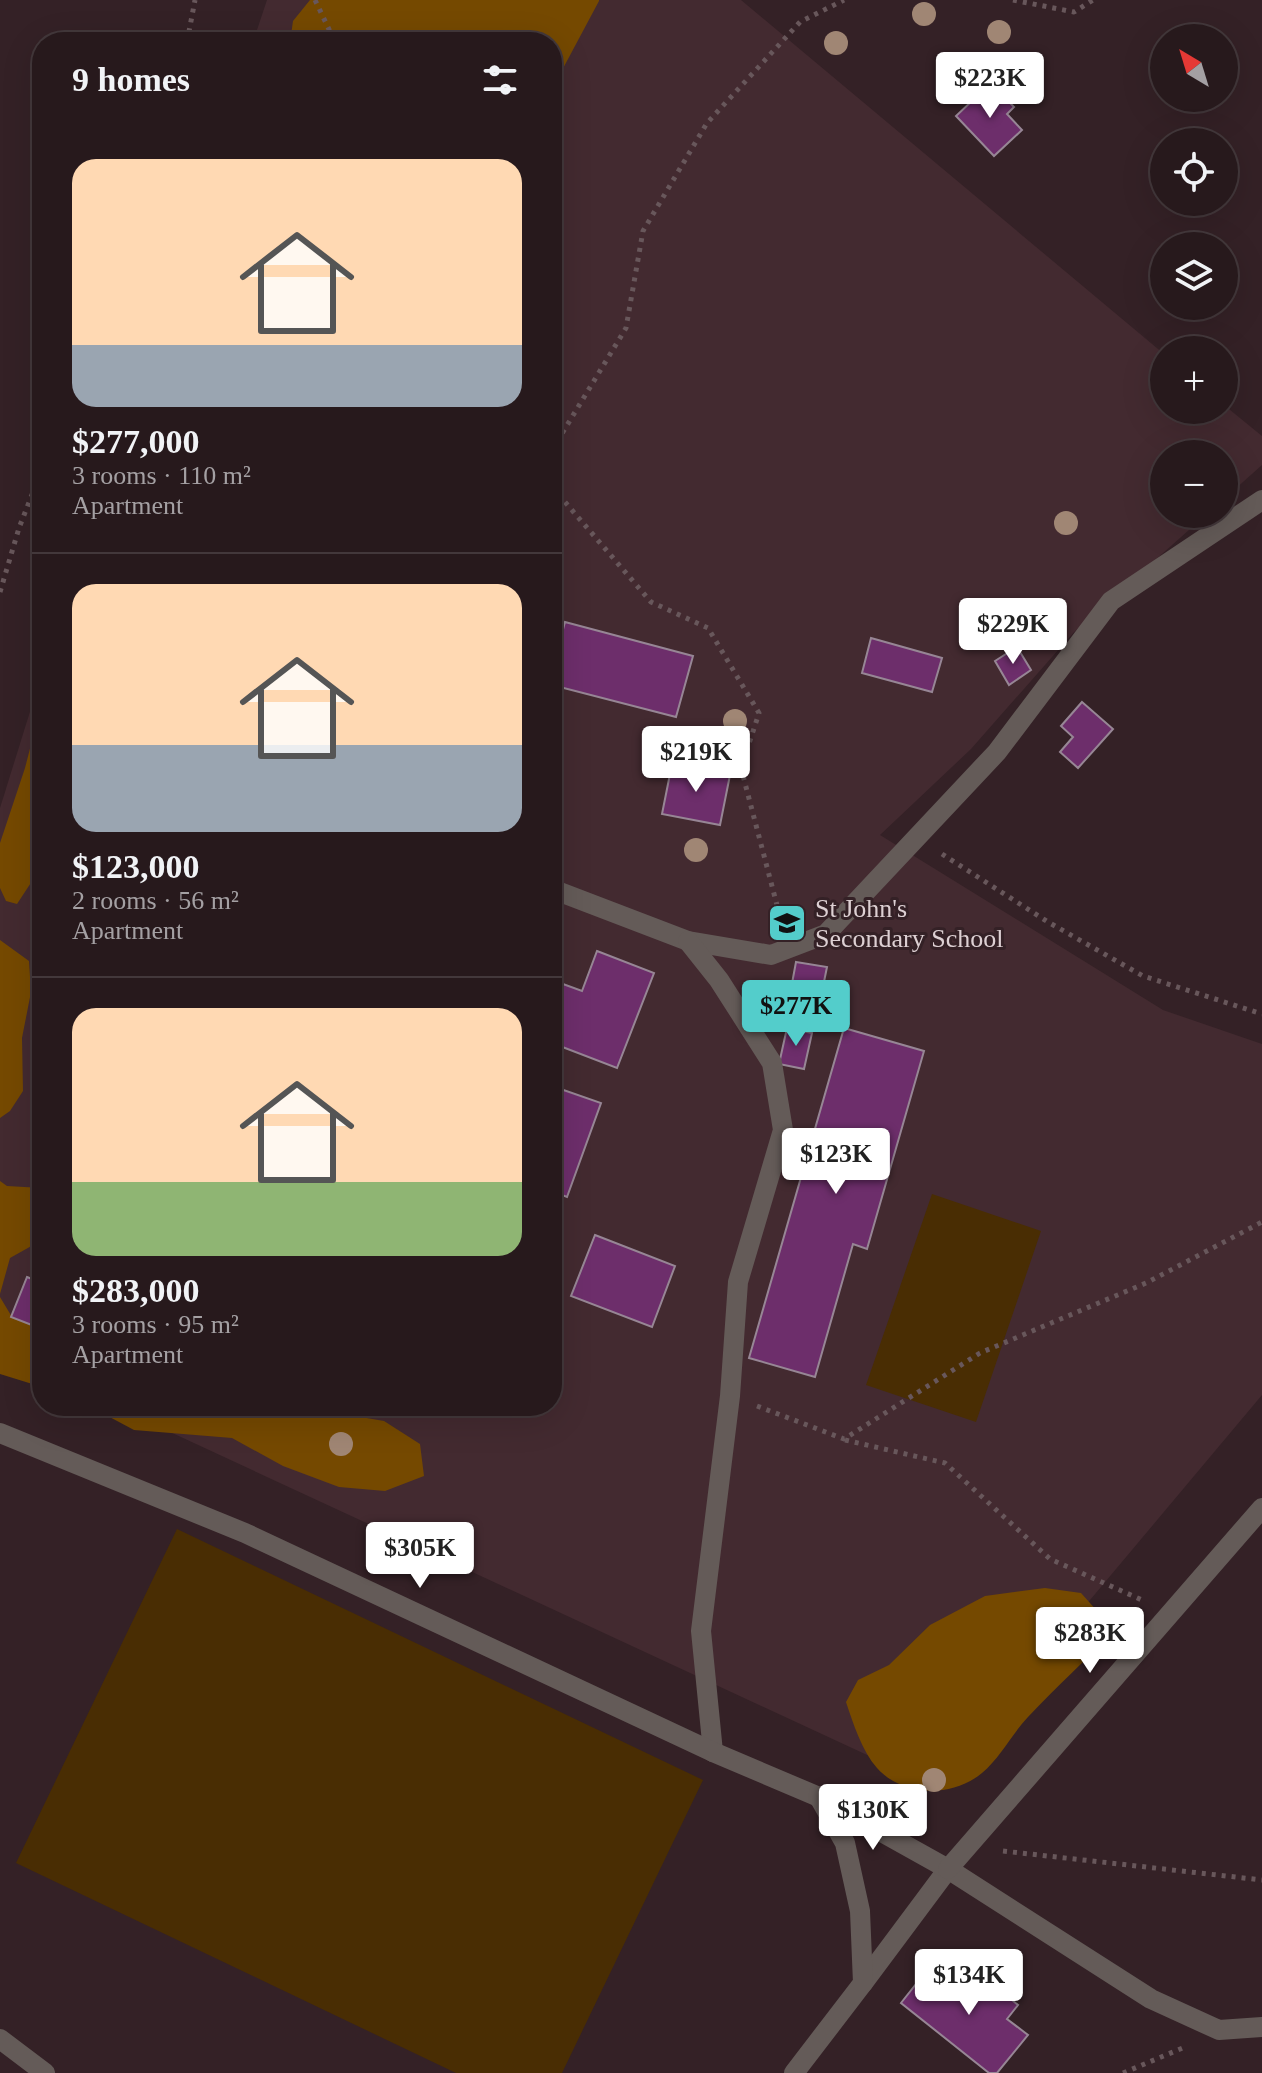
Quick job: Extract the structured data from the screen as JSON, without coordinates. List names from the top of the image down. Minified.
{"places":{"school or university":["St John's Secondary School"]},"north":"top left","page":{"map_buttons":["+","−"],"heading":"9 homes","price":["$223K","$229K","$219K","$277K","$123K","$305K","$283K","$130K","$134K"],"list":[{"name":"$277,000","note":"3 rooms · 110 m² · Apartment"},{"name":"$123,000","note":"2 rooms · 56 m² · Apartment"},{"name":"$283,000","note":"3 rooms · 95 m² · Apartment"}]}}
